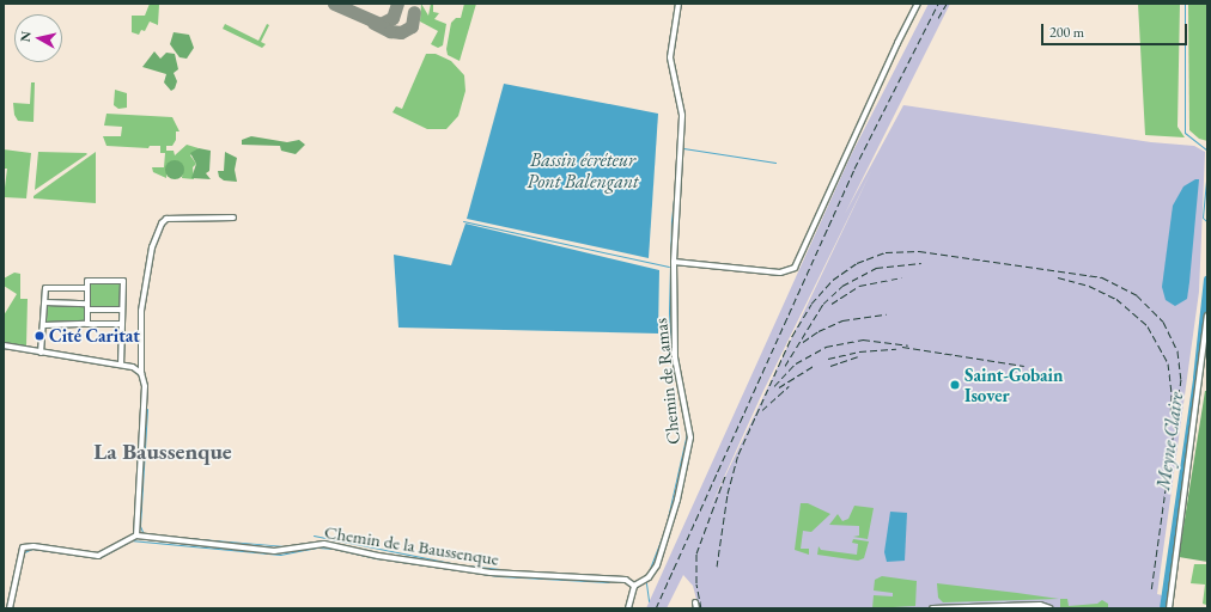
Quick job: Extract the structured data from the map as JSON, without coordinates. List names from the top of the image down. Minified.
{"streets":{"street":["Chemin de Ramas","Chemin de la Baussenque"]},"crossings":[["Chemin de Ramas","Chemin de la Baussenque"]],"districts":["La Baussenque"],"water":["Bassin écréteur Pont Balengant","Meyne Claire"],"places":["Cité Caritat","Saint-Gobain Isover"],"scale_bar":"200 m","north":"left"}
